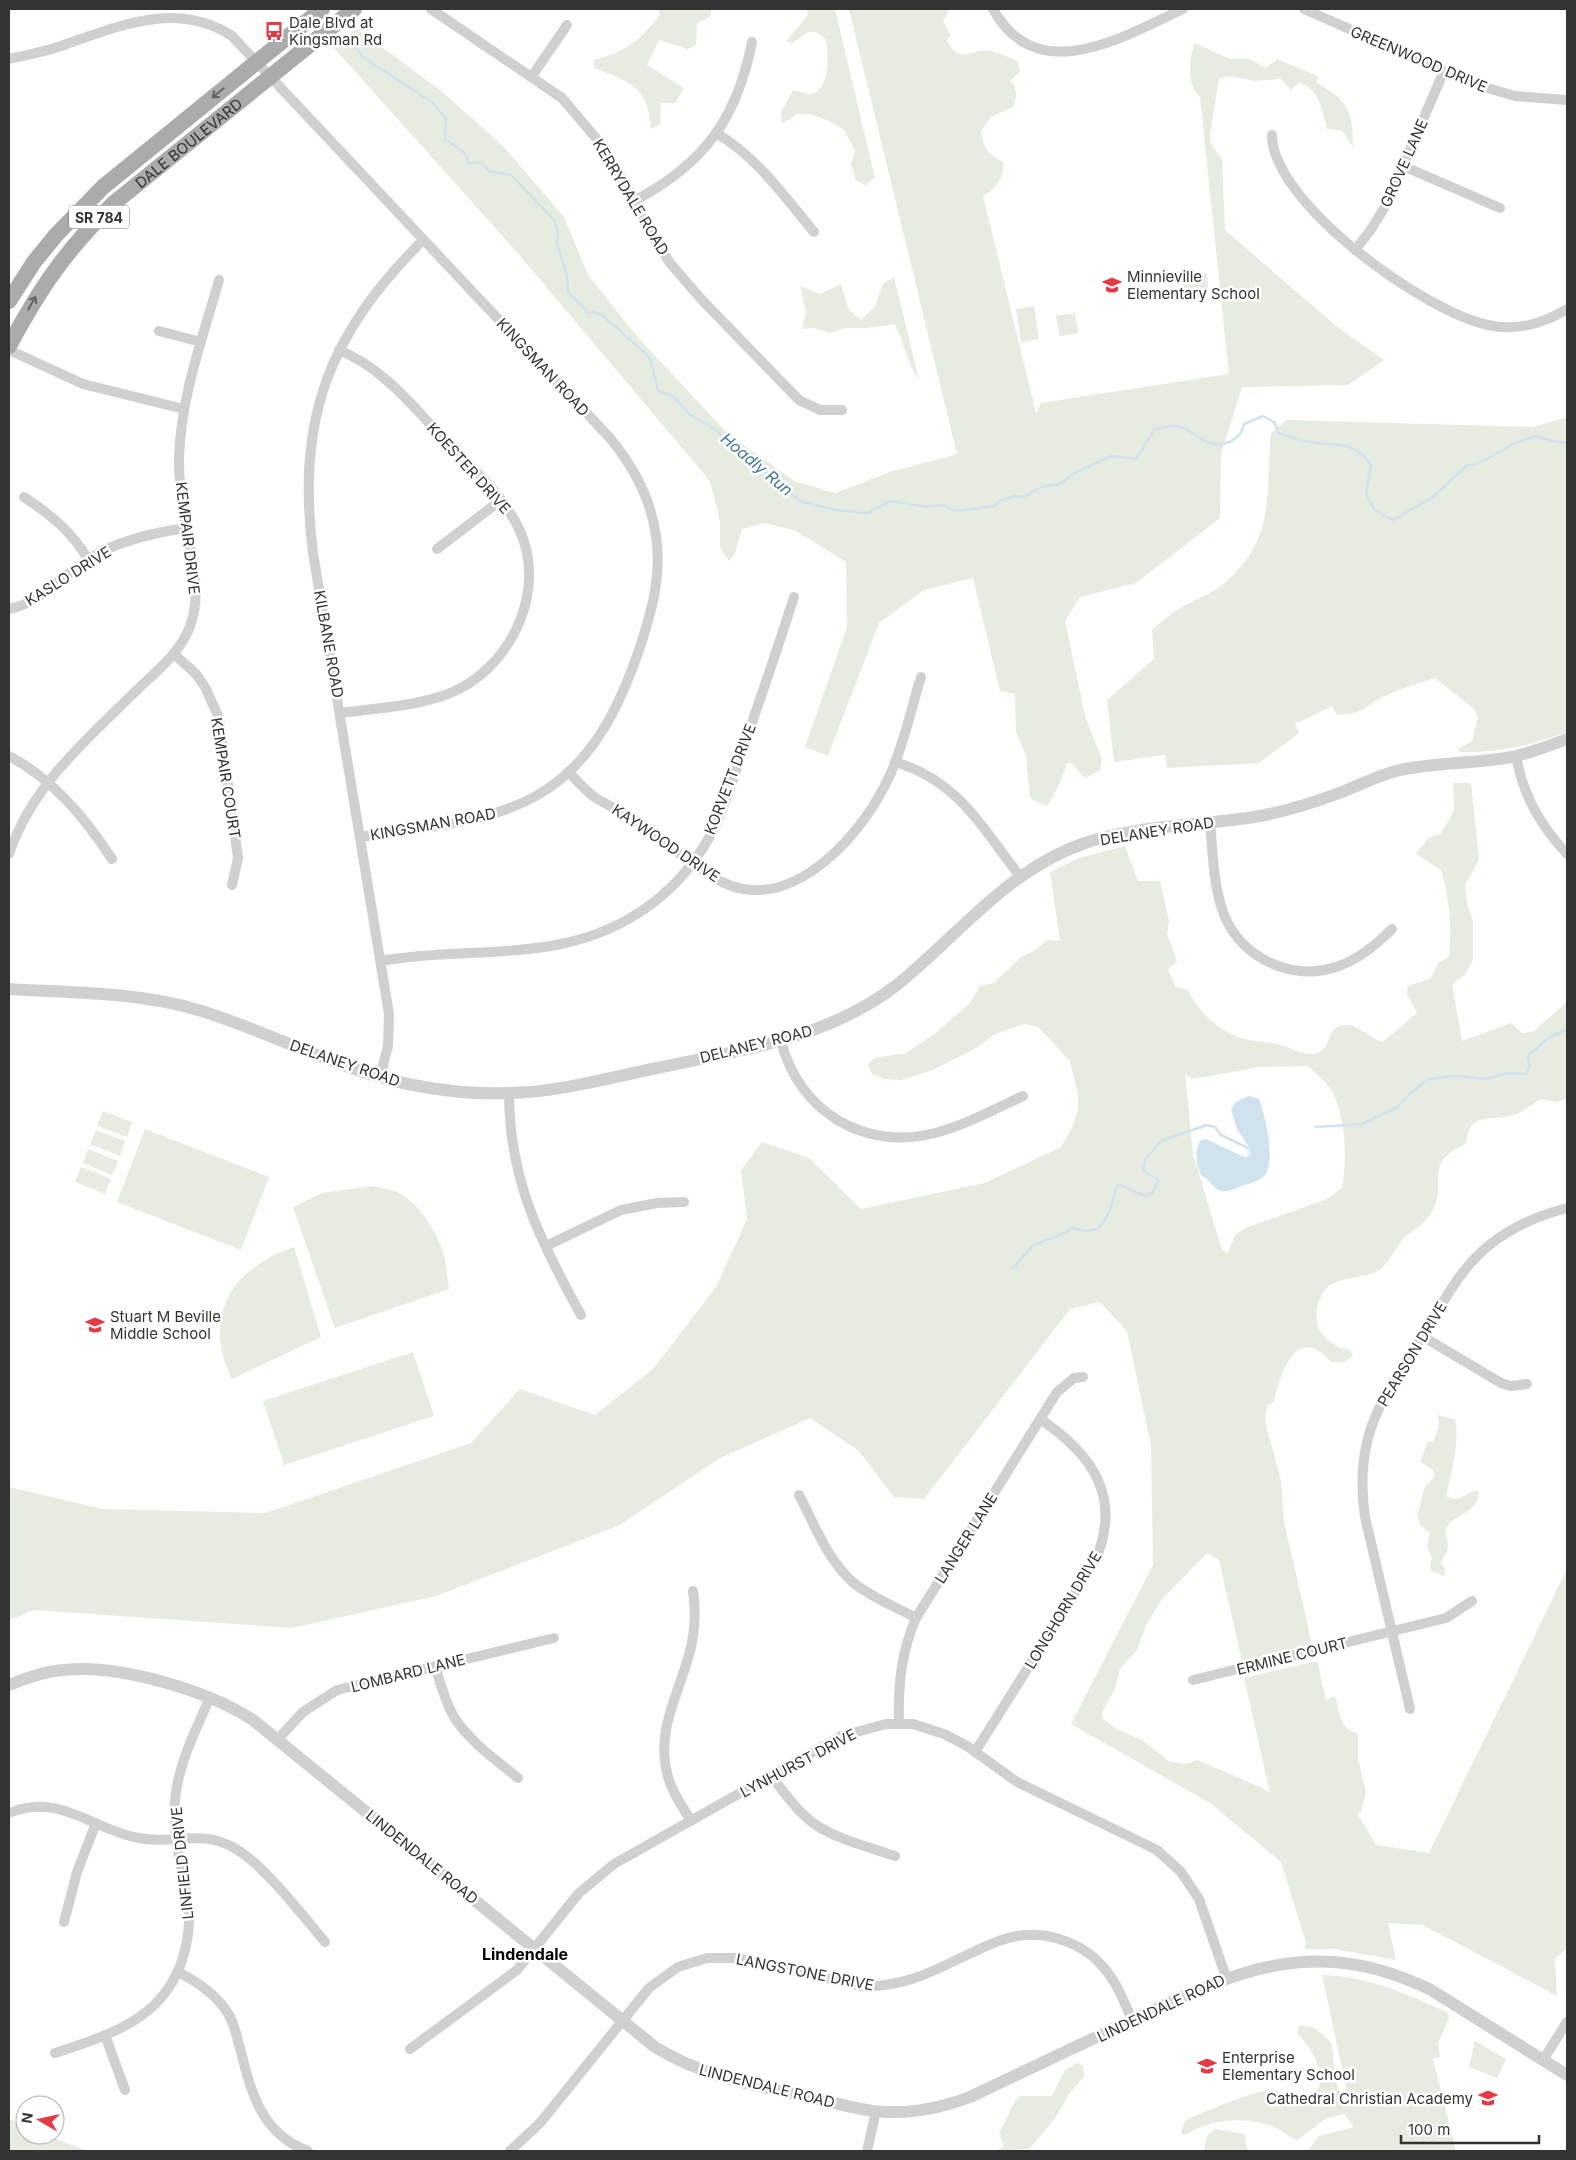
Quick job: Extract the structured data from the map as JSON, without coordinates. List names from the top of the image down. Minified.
{"streets":{"main road":["DALE BOULEVARD","SR 784"],"street":["GREENWOOD DRIVE","GROVE LANE","KERRYDALE ROAD","KINGSMAN ROAD","KOESTER DRIVE","KEMPAIR DRIVE","KASLO DRIVE","KILBANE ROAD","KEMPAIR COURT","KORVETT DRIVE","DELANEY ROAD","KAYWOOD DRIVE","PEARSON DRIVE","LANGER LANE","LONGHORN DRIVE","ERMINE COURT","LOMBARD LANE","LYNHURST DRIVE","LINDENDALE ROAD","LINFIELD DRIVE","LANGSTONE DRIVE"]},"crossings":[["GREENWOOD DRIVE","GROVE LANE"],["DALE BOULEVARD","KINGSMAN ROAD"],["KINGSMAN ROAD","KILBANE ROAD"],["KINGSMAN ROAD","KAYWOOD DRIVE"],["KOESTER DRIVE","KILBANE ROAD"],["KEMPAIR DRIVE","KASLO DRIVE"],["KEMPAIR DRIVE","KEMPAIR COURT"],["KILBANE ROAD","KORVETT DRIVE"],["KILBANE ROAD","DELANEY ROAD"],["KORVETT DRIVE","KAYWOOD DRIVE"],["PEARSON DRIVE","ERMINE COURT"],["LANGER LANE","LONGHORN DRIVE"],["LANGER LANE","LYNHURST DRIVE"],["LONGHORN DRIVE","LYNHURST DRIVE"],["LOMBARD LANE","LINDENDALE ROAD"],["LYNHURST DRIVE","LINDENDALE ROAD"],["LINDENDALE ROAD","LINFIELD DRIVE"],["LINDENDALE ROAD","LANGSTONE DRIVE"]],"districts":["Lindendale"],"water":["Hoadly Run"],"places":{"bus stop":["Dale Blvd at Kingsman Rd"],"school or university":["Minnieville Elementary School","Stuart M Beville Middle School","Enterprise Elementary School","Cathedral Christian Academy"]},"scale_bar":"100 m","north":"left"}
